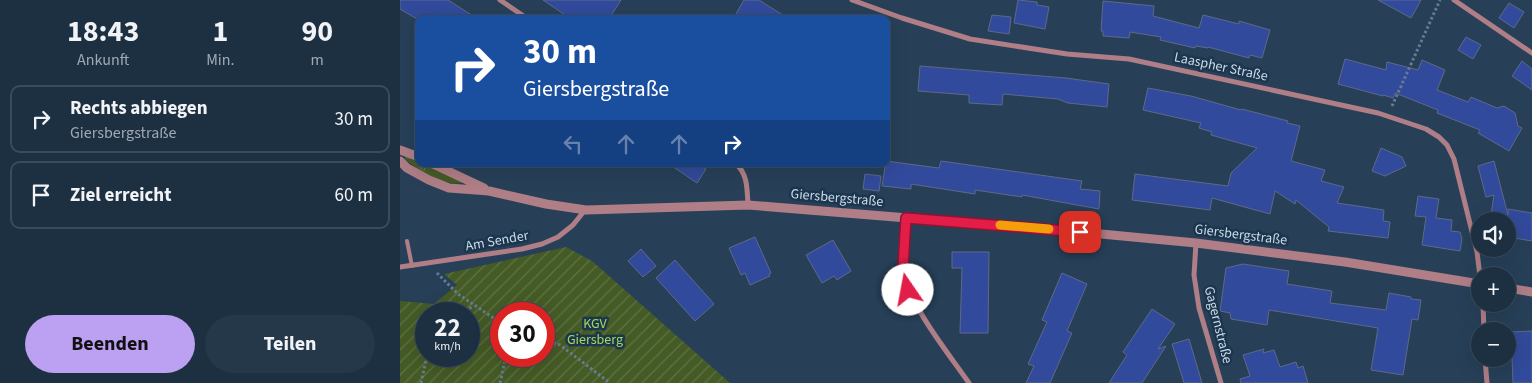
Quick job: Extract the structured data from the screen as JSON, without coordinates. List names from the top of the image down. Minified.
{"streets":{"street":["Laaspher Straße","Giersbergstraße","Am Sender","Gagernstraße"]},"crossings":[["Giersbergstraße","Am Sender"],["Giersbergstraße","Gagernstraße"]],"parks":["KGV Giersberg"],"page":{"eta":["18:43","Ankunft","1","Min.","90","m"],"turn":["30 m","Giersbergstraße"],"list":[{"name":"Rechts abbiegen","note":"Giersbergstraße","value":"30 m"},{"name":"Ziel erreicht","value":"60 m"}],"map_buttons":["+","−"],"speed":"22 km/h","limit":"30","buttons":["Beenden","Teilen"]}}
